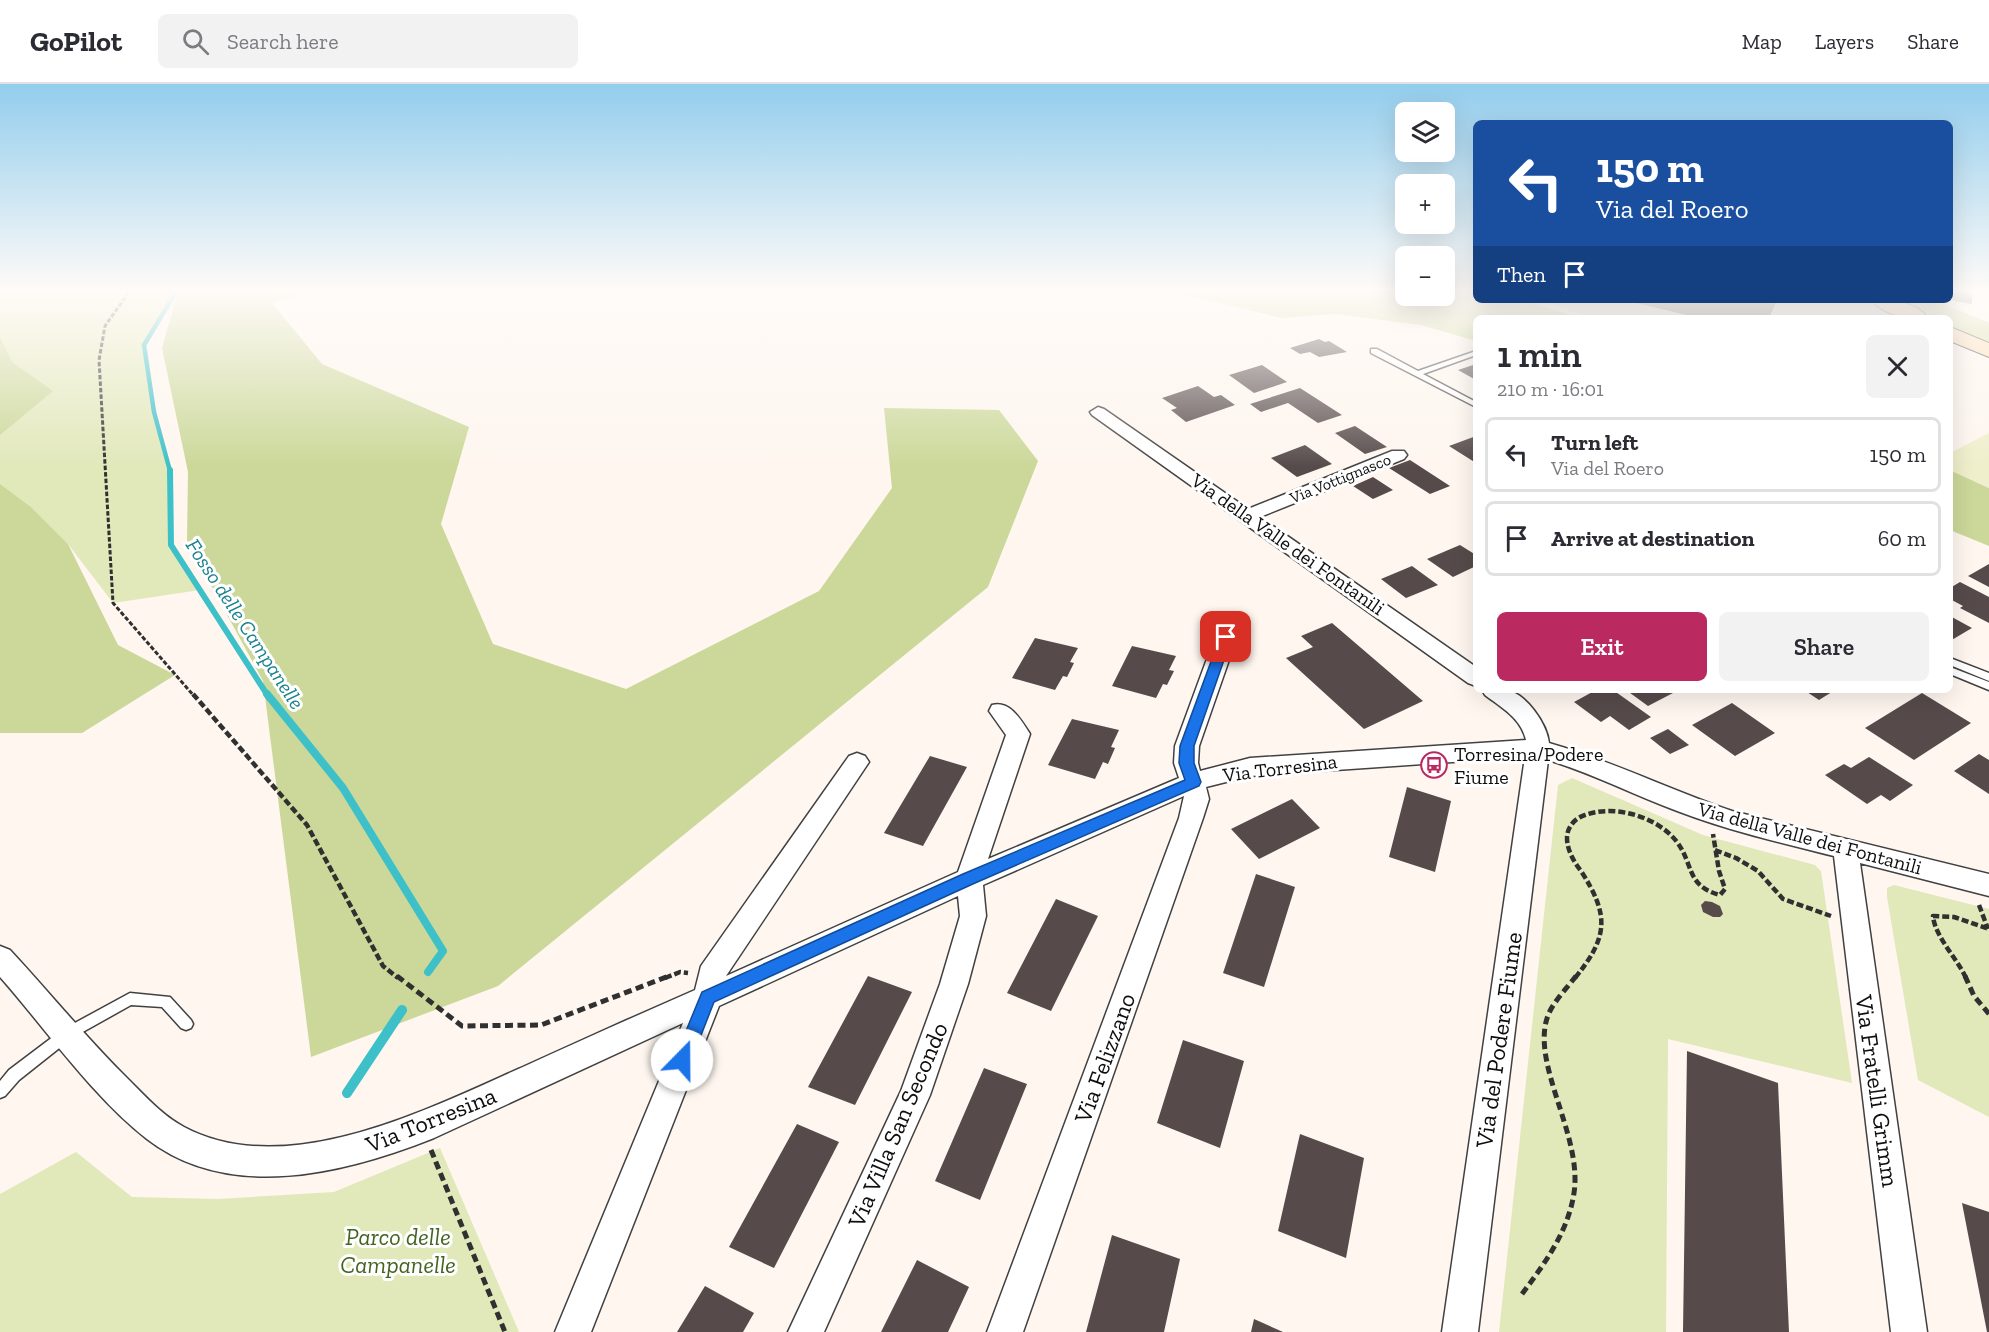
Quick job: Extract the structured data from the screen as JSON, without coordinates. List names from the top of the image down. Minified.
{"streets":{"street":["Via Vottignasco","Via della Valle dei Fontanili","Via Torresina","Via del Podere Fiume","Via Felizzano","Via Fratelli Grimm","Via Villa San Secondo"]},"crossings":[["Via Vottignasco","Via della Valle dei Fontanili"],["Via della Valle dei Fontanili","Via Torresina"],["Via della Valle dei Fontanili","Via del Podere Fiume"],["Via della Valle dei Fontanili","Via Fratelli Grimm"],["Via Torresina","Via del Podere Fiume"],["Via Torresina","Via Felizzano"],["Via Torresina","Via Villa San Secondo"]],"water":["Fosso delle Campanelle"],"parks":["Parco delle Campanelle"],"places":{"bus stop":["Torresina/Podere Fiume"]},"page":{"header":"GoPilot","search":"Search here","nav":["Map","Layers","Share"],"map_buttons":["+","−"],"turn":["150 m","Via del Roero"],"then":"Then","heading":["1 min","210 m · 16:01"],"list":[{"name":"Turn left","note":"Via del Roero","value":"150 m"},{"name":"Arrive at destination","value":"60 m"}],"buttons":["Exit","Share"]}}
